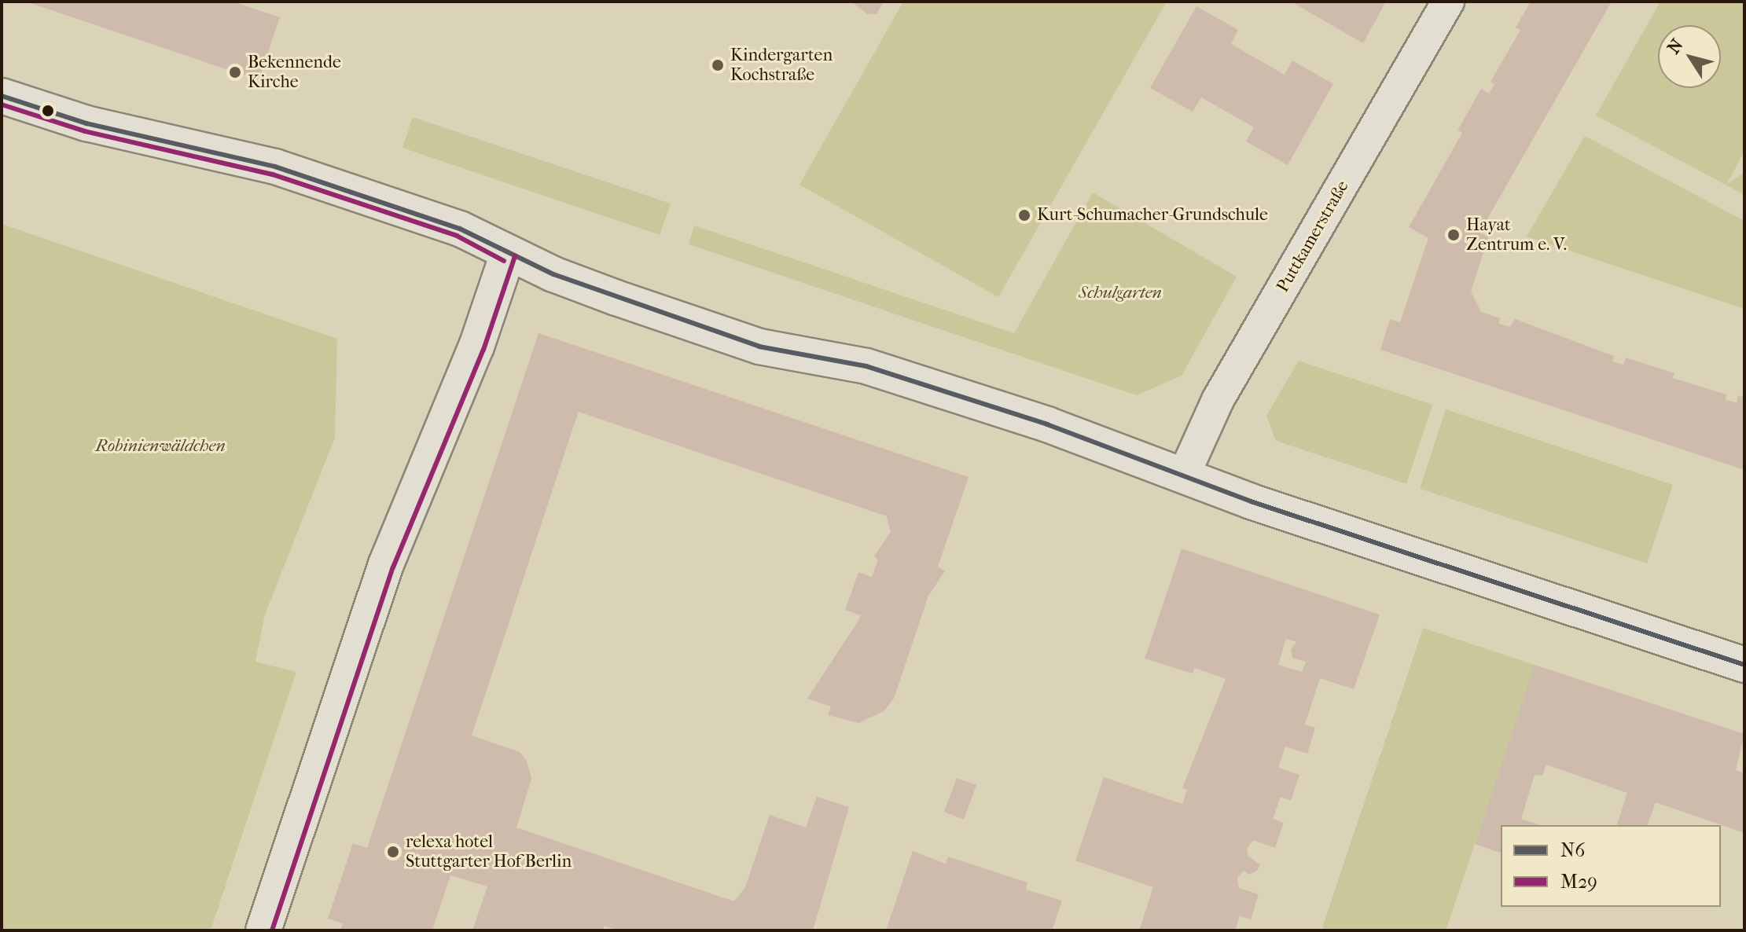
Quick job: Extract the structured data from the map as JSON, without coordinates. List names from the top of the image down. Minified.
{"streets":{"street":["Puttkamerstraße"]},"parks":["Schulgarten","Robinienwäldchen"],"places":["Kindergarten Kochstraße","Bekennende Kirche","Kurt-Schumacher-Grundschule","Hayat Zentrum e. V.","relexa hotel Stuttgarter Hof Berlin"],"lines":["transit line N6","transit line M29"],"legend":["N6","M29"],"north":"top left"}
